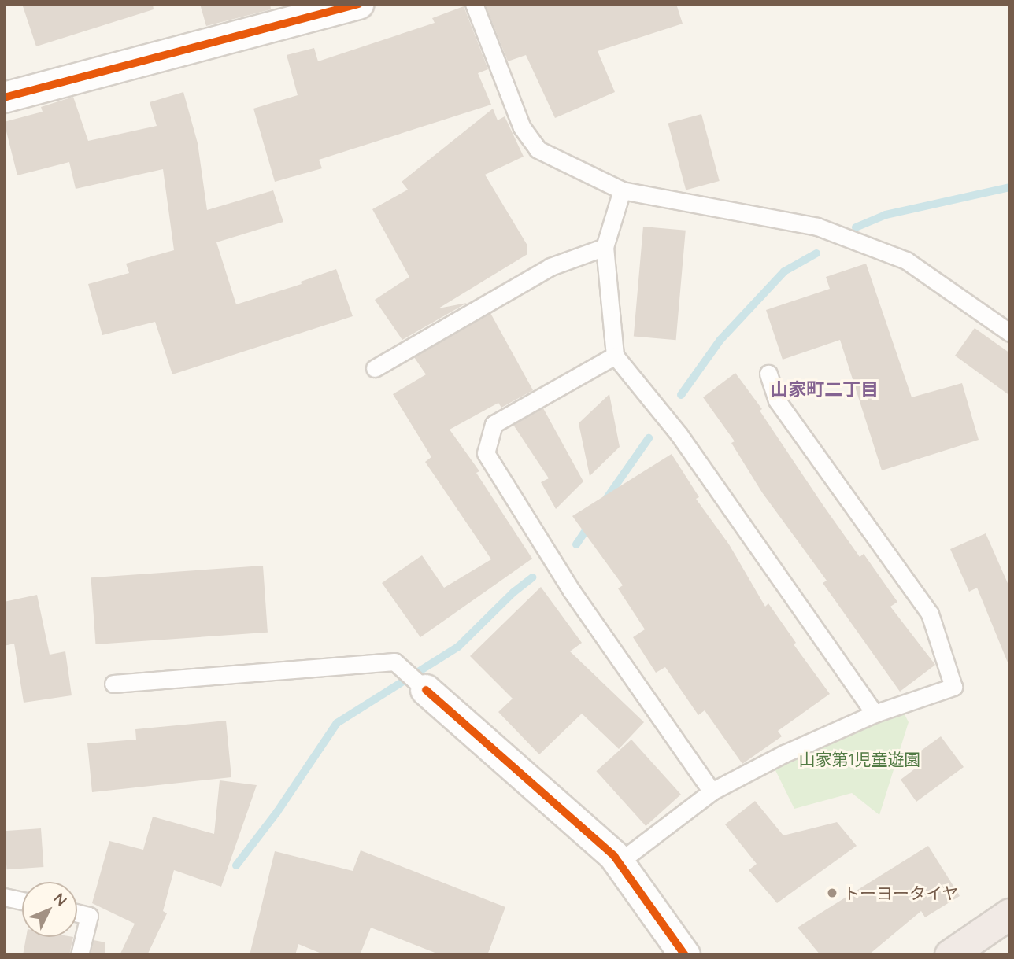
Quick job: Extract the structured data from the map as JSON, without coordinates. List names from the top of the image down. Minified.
{"districts":["山家町二丁目"],"parks":["山家第1児童遊園"],"places":["トーヨータイヤ"],"north":"top right"}
